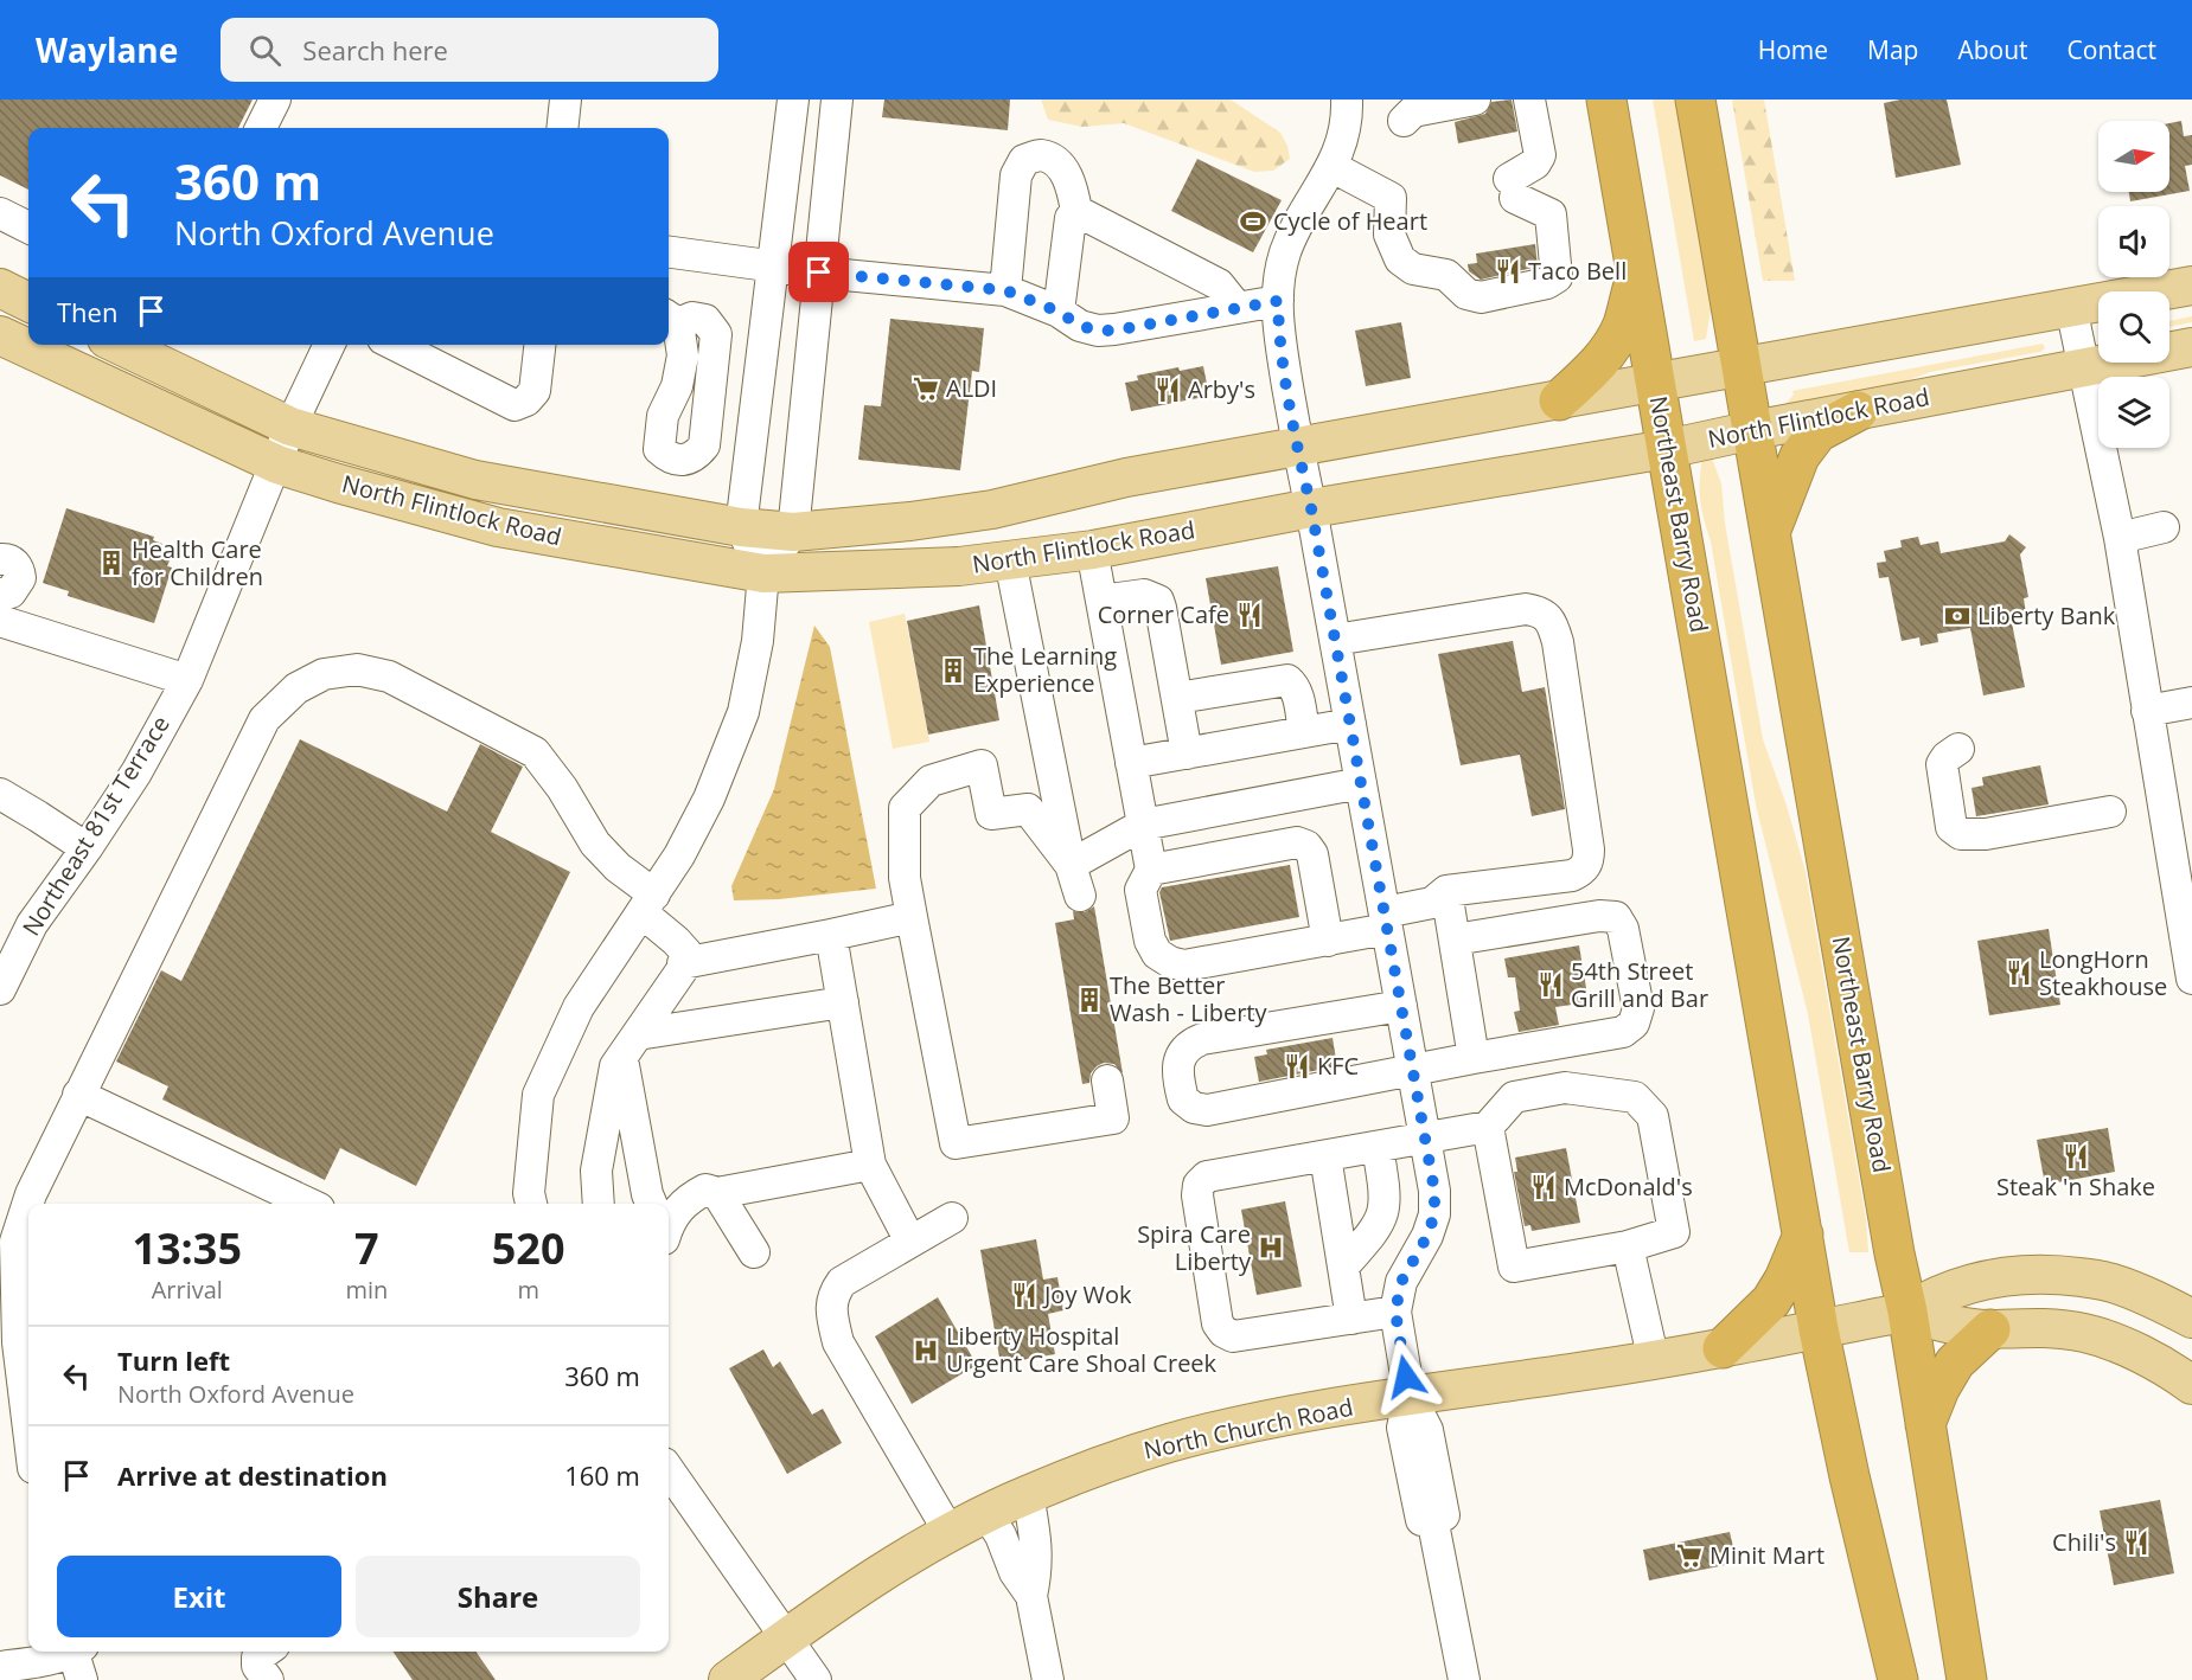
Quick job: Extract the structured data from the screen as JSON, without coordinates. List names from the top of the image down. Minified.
{"streets":{"highway":["Northeast Barry Road"],"main road":["North Flintlock Road","North Church Road"],"street":["Northeast 81st Terrace"]},"crossings":[["North Flintlock Road","Northeast Barry Road"],["North Flintlock Road","Northeast 81st Terrace"],["Northeast Barry Road","North Church Road"]],"places":{"sports":["Cycle of Heart"],"restaurant":["Taco Bell","Arby's","Corner Cafe","LongHorn Steakhouse","54th Street Grill and Bar","KFC","Steak 'n Shake","McDonald's","Joy Wok","Chili's"],"supermarket":["ALDI","Minit Mart"],"building":["Health Care for Children","The Learning Experience","The Better Wash - Liberty"],"bank":["Liberty Bank"],"hospital":["Spira Care Liberty","Liberty Hospital Urgent Care Shoal Creek"]},"north":"right","page":{"header":"Waylane","search":"Search here","nav":["Home","Map","About","Contact"],"turn":["360 m","North Oxford Avenue"],"then":"Then","eta":["13:35","Arrival","7","min","520","m"],"list":[{"name":"Turn left","note":"North Oxford Avenue","value":"360 m"},{"name":"Arrive at destination","value":"160 m"}],"buttons":["Exit","Share"]}}
